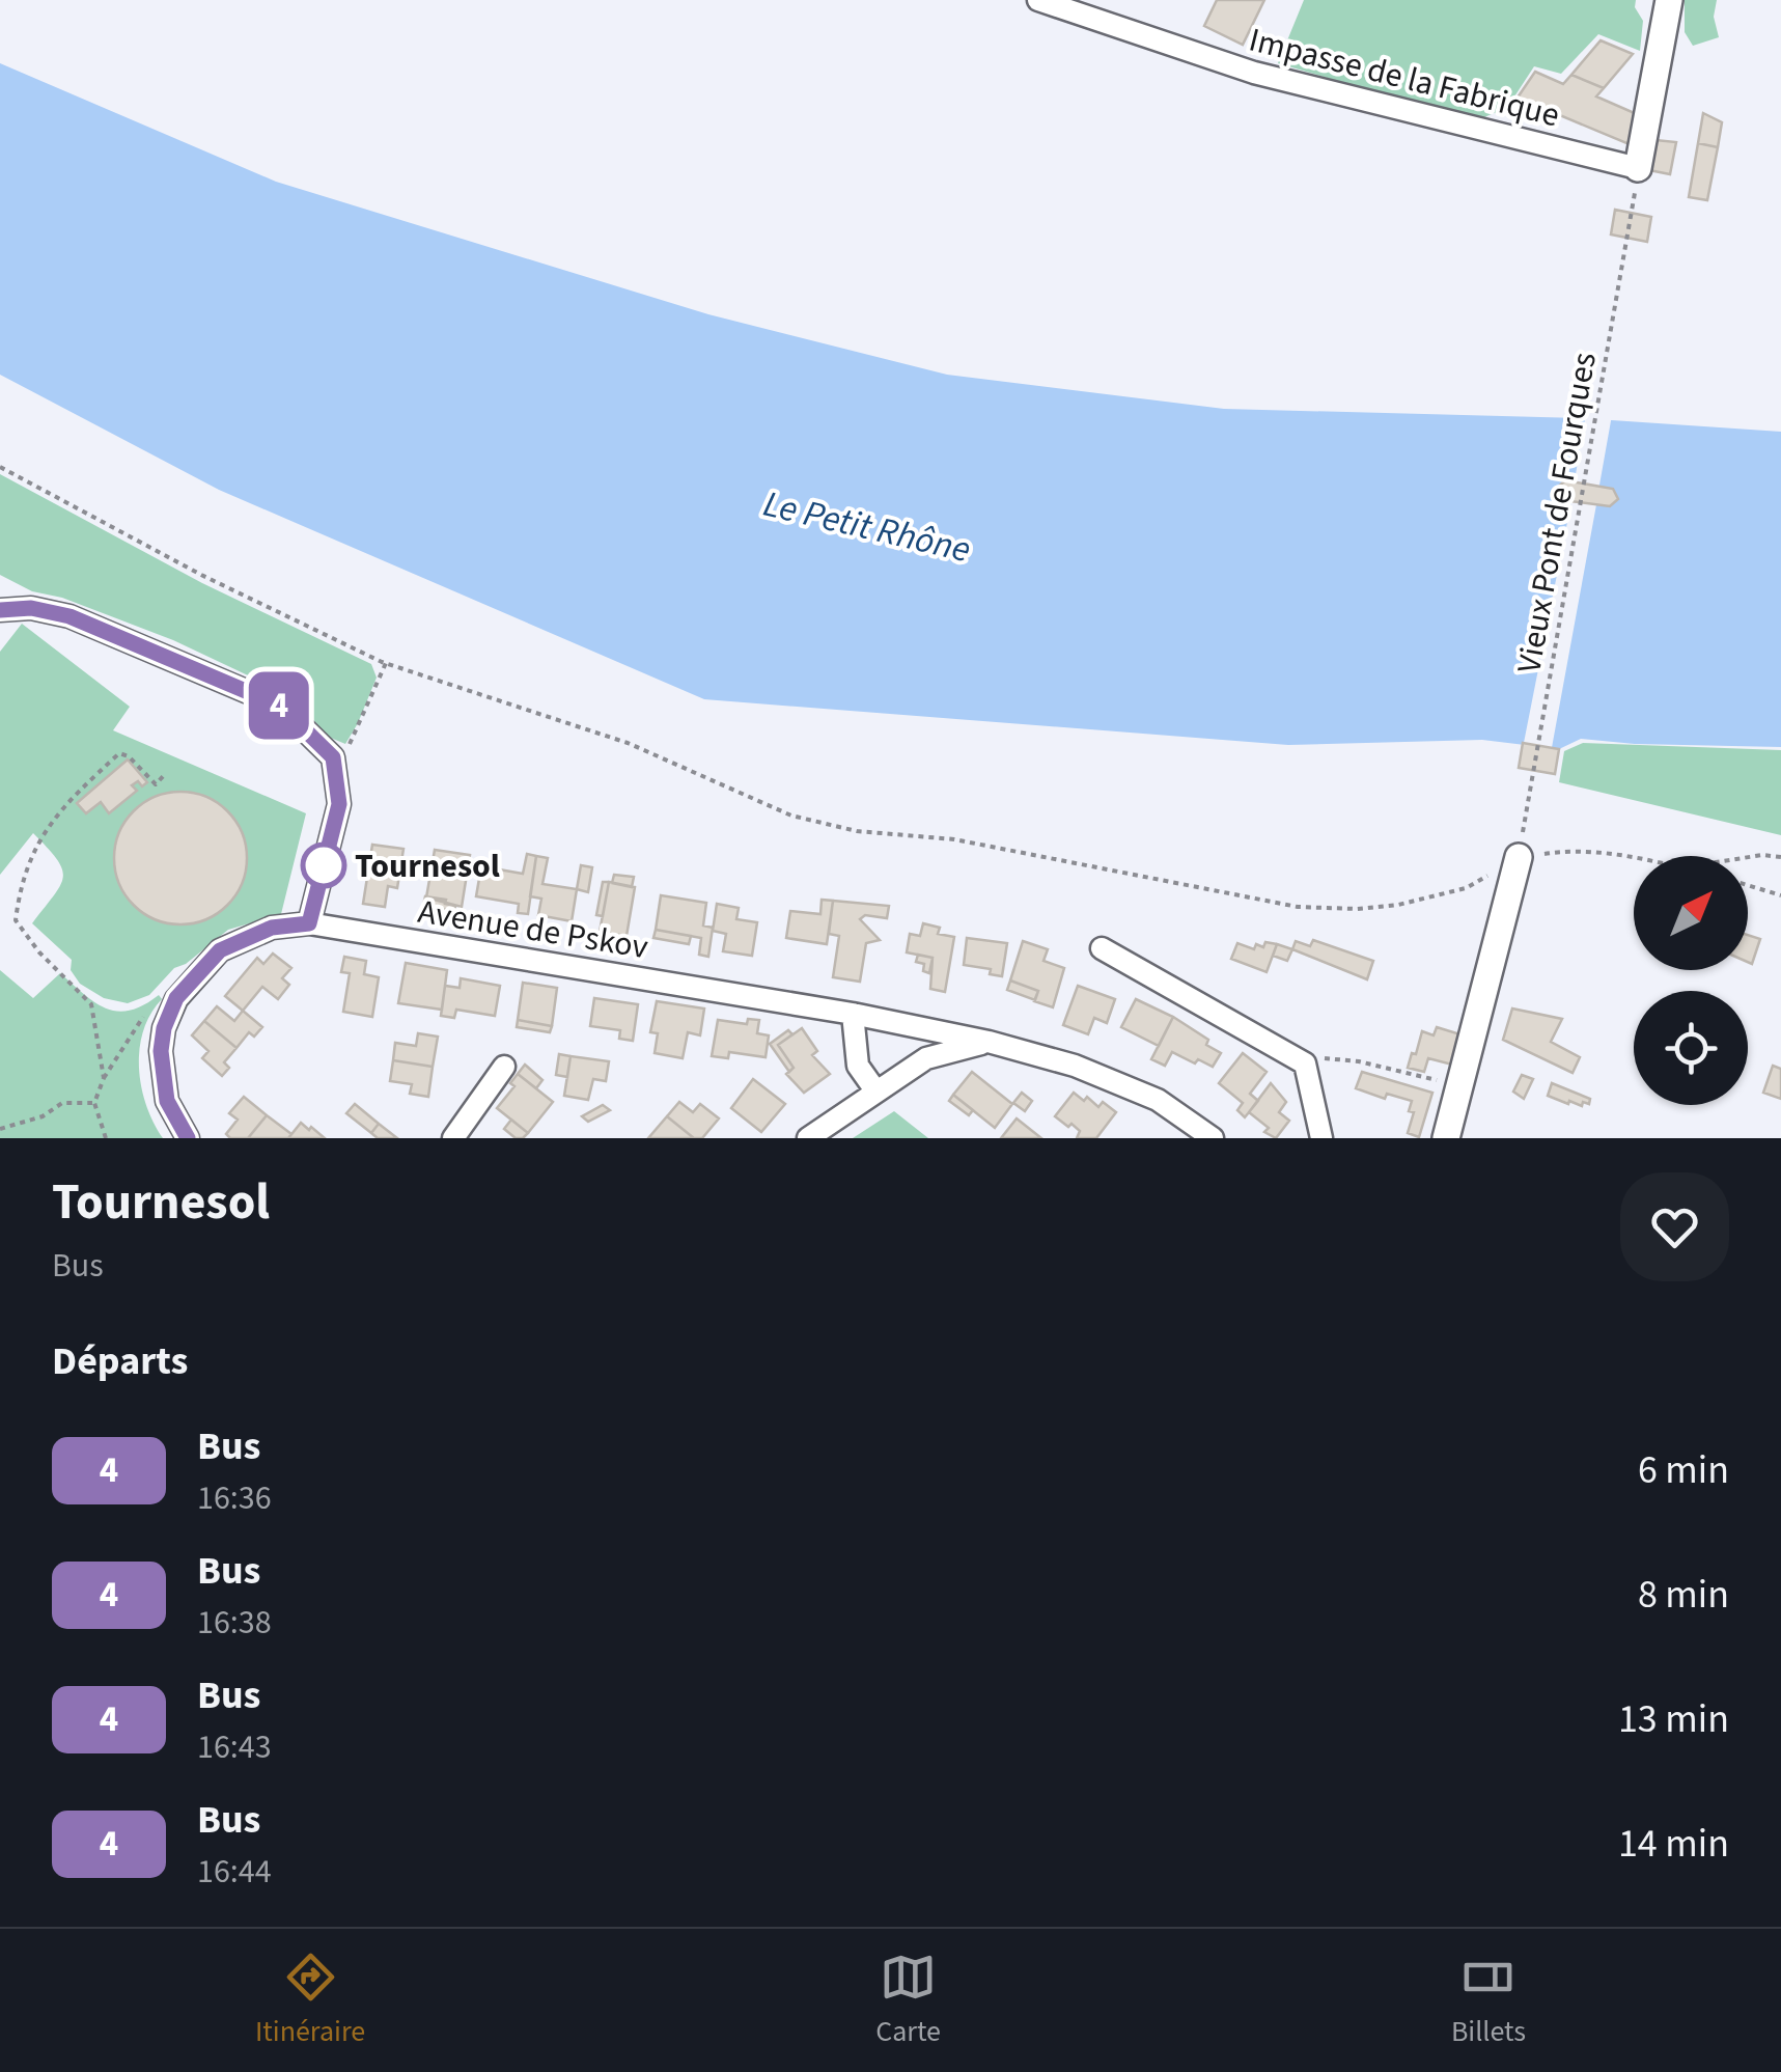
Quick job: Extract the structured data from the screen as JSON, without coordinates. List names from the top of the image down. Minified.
{"streets":{"street":["Impasse de la Fabrique","Avenue de Pskov"],"path":["Vieux Pont de Fourques"]},"water":["Le Petit Rhône"],"places":["Tournesol"],"lines":["bus line 4"],"north":"top right","page":{"on_map":"4","heading":[["Tournesol","Bus"],"Départs"],"list":[{"mark":"4","name":"Bus","note":"16:36","value":"6 min"},{"mark":"4","name":"Bus","note":"16:38","value":"8 min"},{"mark":"4","name":"Bus","note":"16:43","value":"13 min"},{"mark":"4","name":"Bus","note":"16:44","value":"14 min"}],"tabs":["Itinéraire","Carte","Billets"]}}
